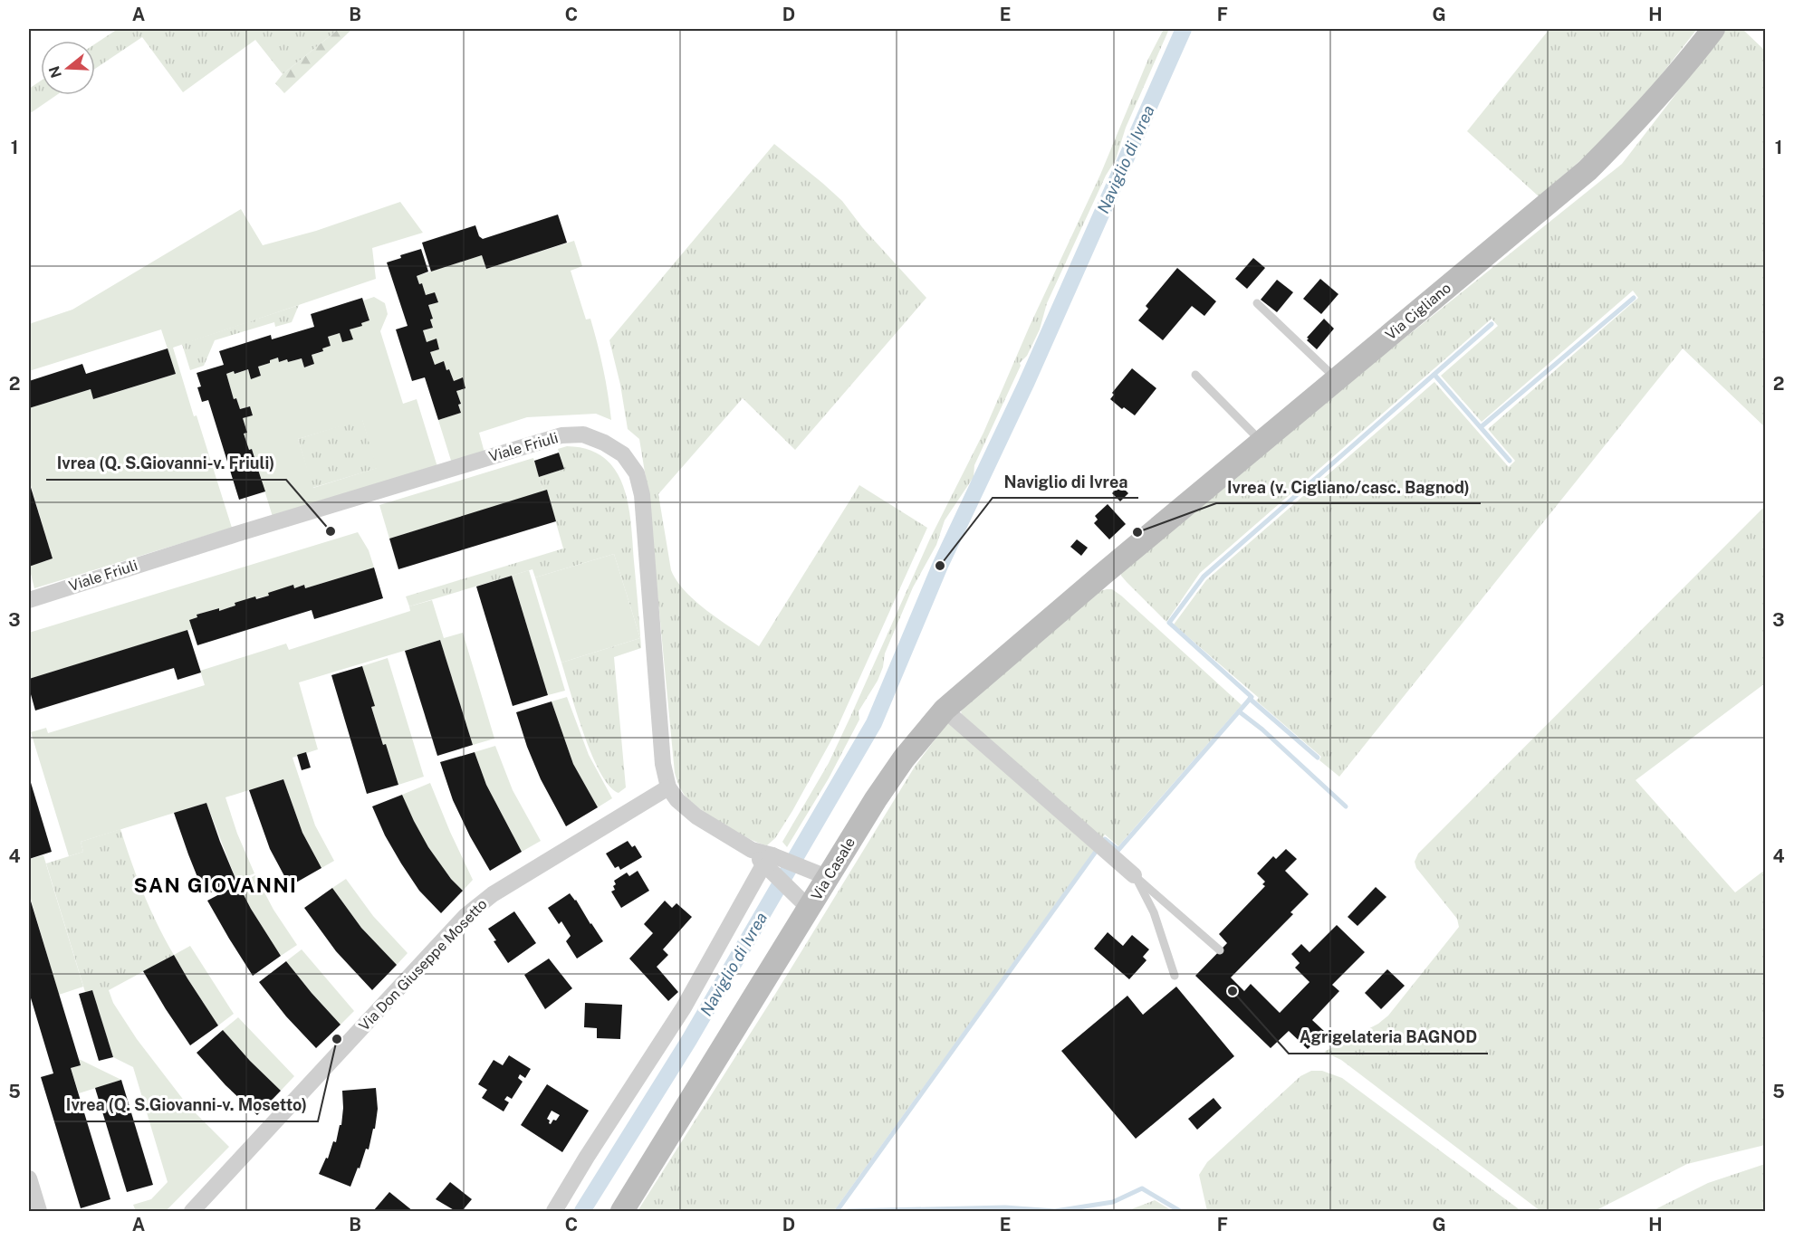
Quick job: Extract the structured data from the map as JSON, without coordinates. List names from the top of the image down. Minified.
{"streets":{"main road":["Via Cigliano","Via Casale"],"street":["Viale Friuli","Via Don Giuseppe Mosetto"]},"crossings":[["Via Cigliano","Via Casale"],["Viale Friuli","Via Casale"],["Viale Friuli","Via Don Giuseppe Mosetto"]],"districts":["SAN GIOVANNI"],"water":["Naviglio di Ivrea"],"places":["Ivrea (Q. S.Giovanni-v. Friuli)","Ivrea (v. Cigliano/casc. Bagnod)","Naviglio di Ivrea","Agrigelateria BAGNOD","Ivrea (Q. S.Giovanni-v. Mosetto)"],"north":"left","grid":{"columns":["A","B","C","D","E","F","G","H"],"rows":["1","2","3","4","5"]}}
